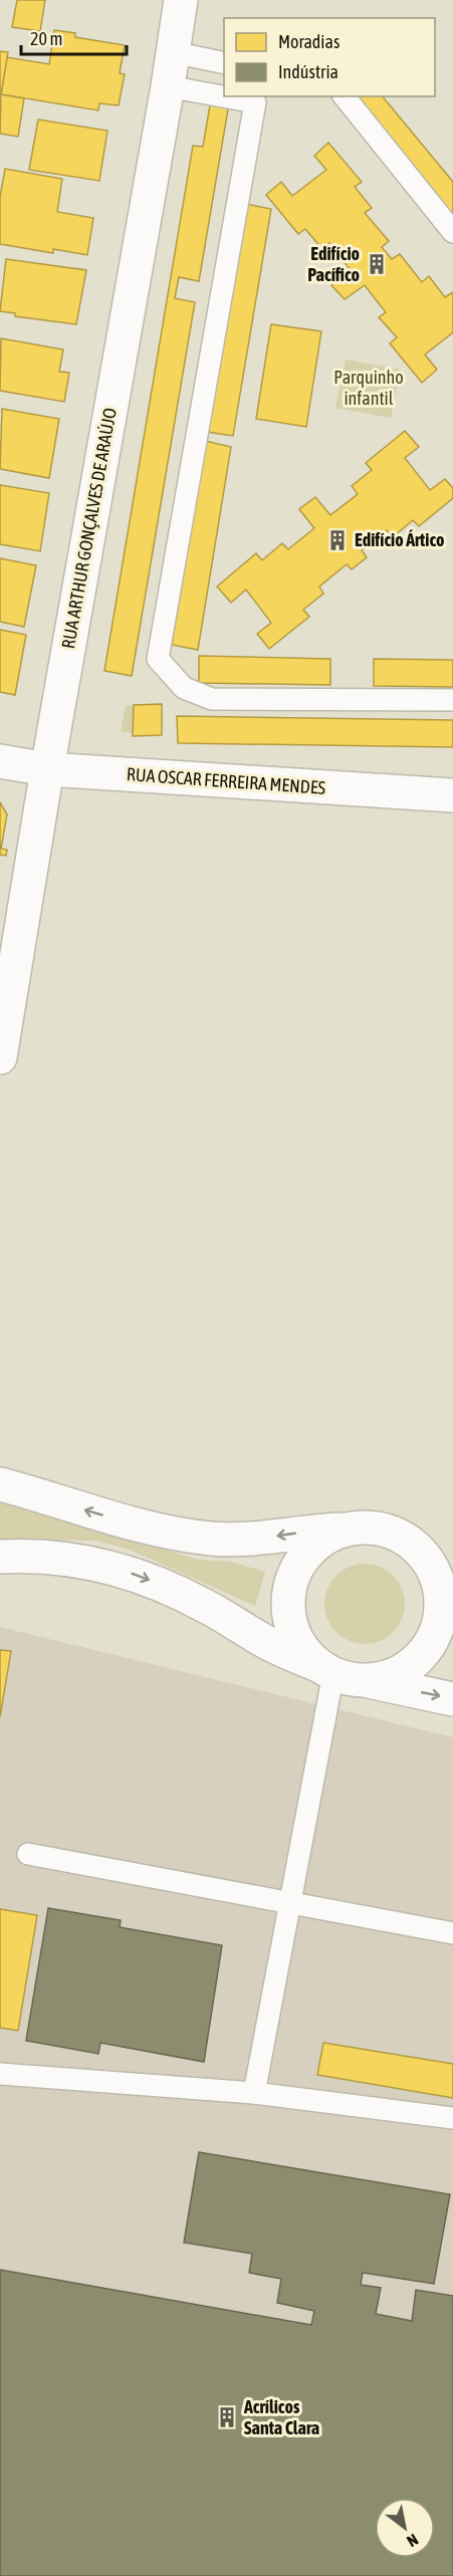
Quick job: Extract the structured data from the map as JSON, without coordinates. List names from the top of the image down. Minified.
{"streets":{"street":["RUA ARTHUR GONÇALVES DE ARAÚJO","RUA OSCAR FERREIRA MENDES"]},"crossings":[["RUA ARTHUR GONÇALVES DE ARAÚJO","RUA OSCAR FERREIRA MENDES"]],"parks":["Parquinho infantil"],"places":{"building":["Edifício Pacífico","Edifício Ártico","Acrílicos Santa Clara"]},"legend":["Moradias","Indústria"],"scale_bar":"20 m","north":"bottom right"}
